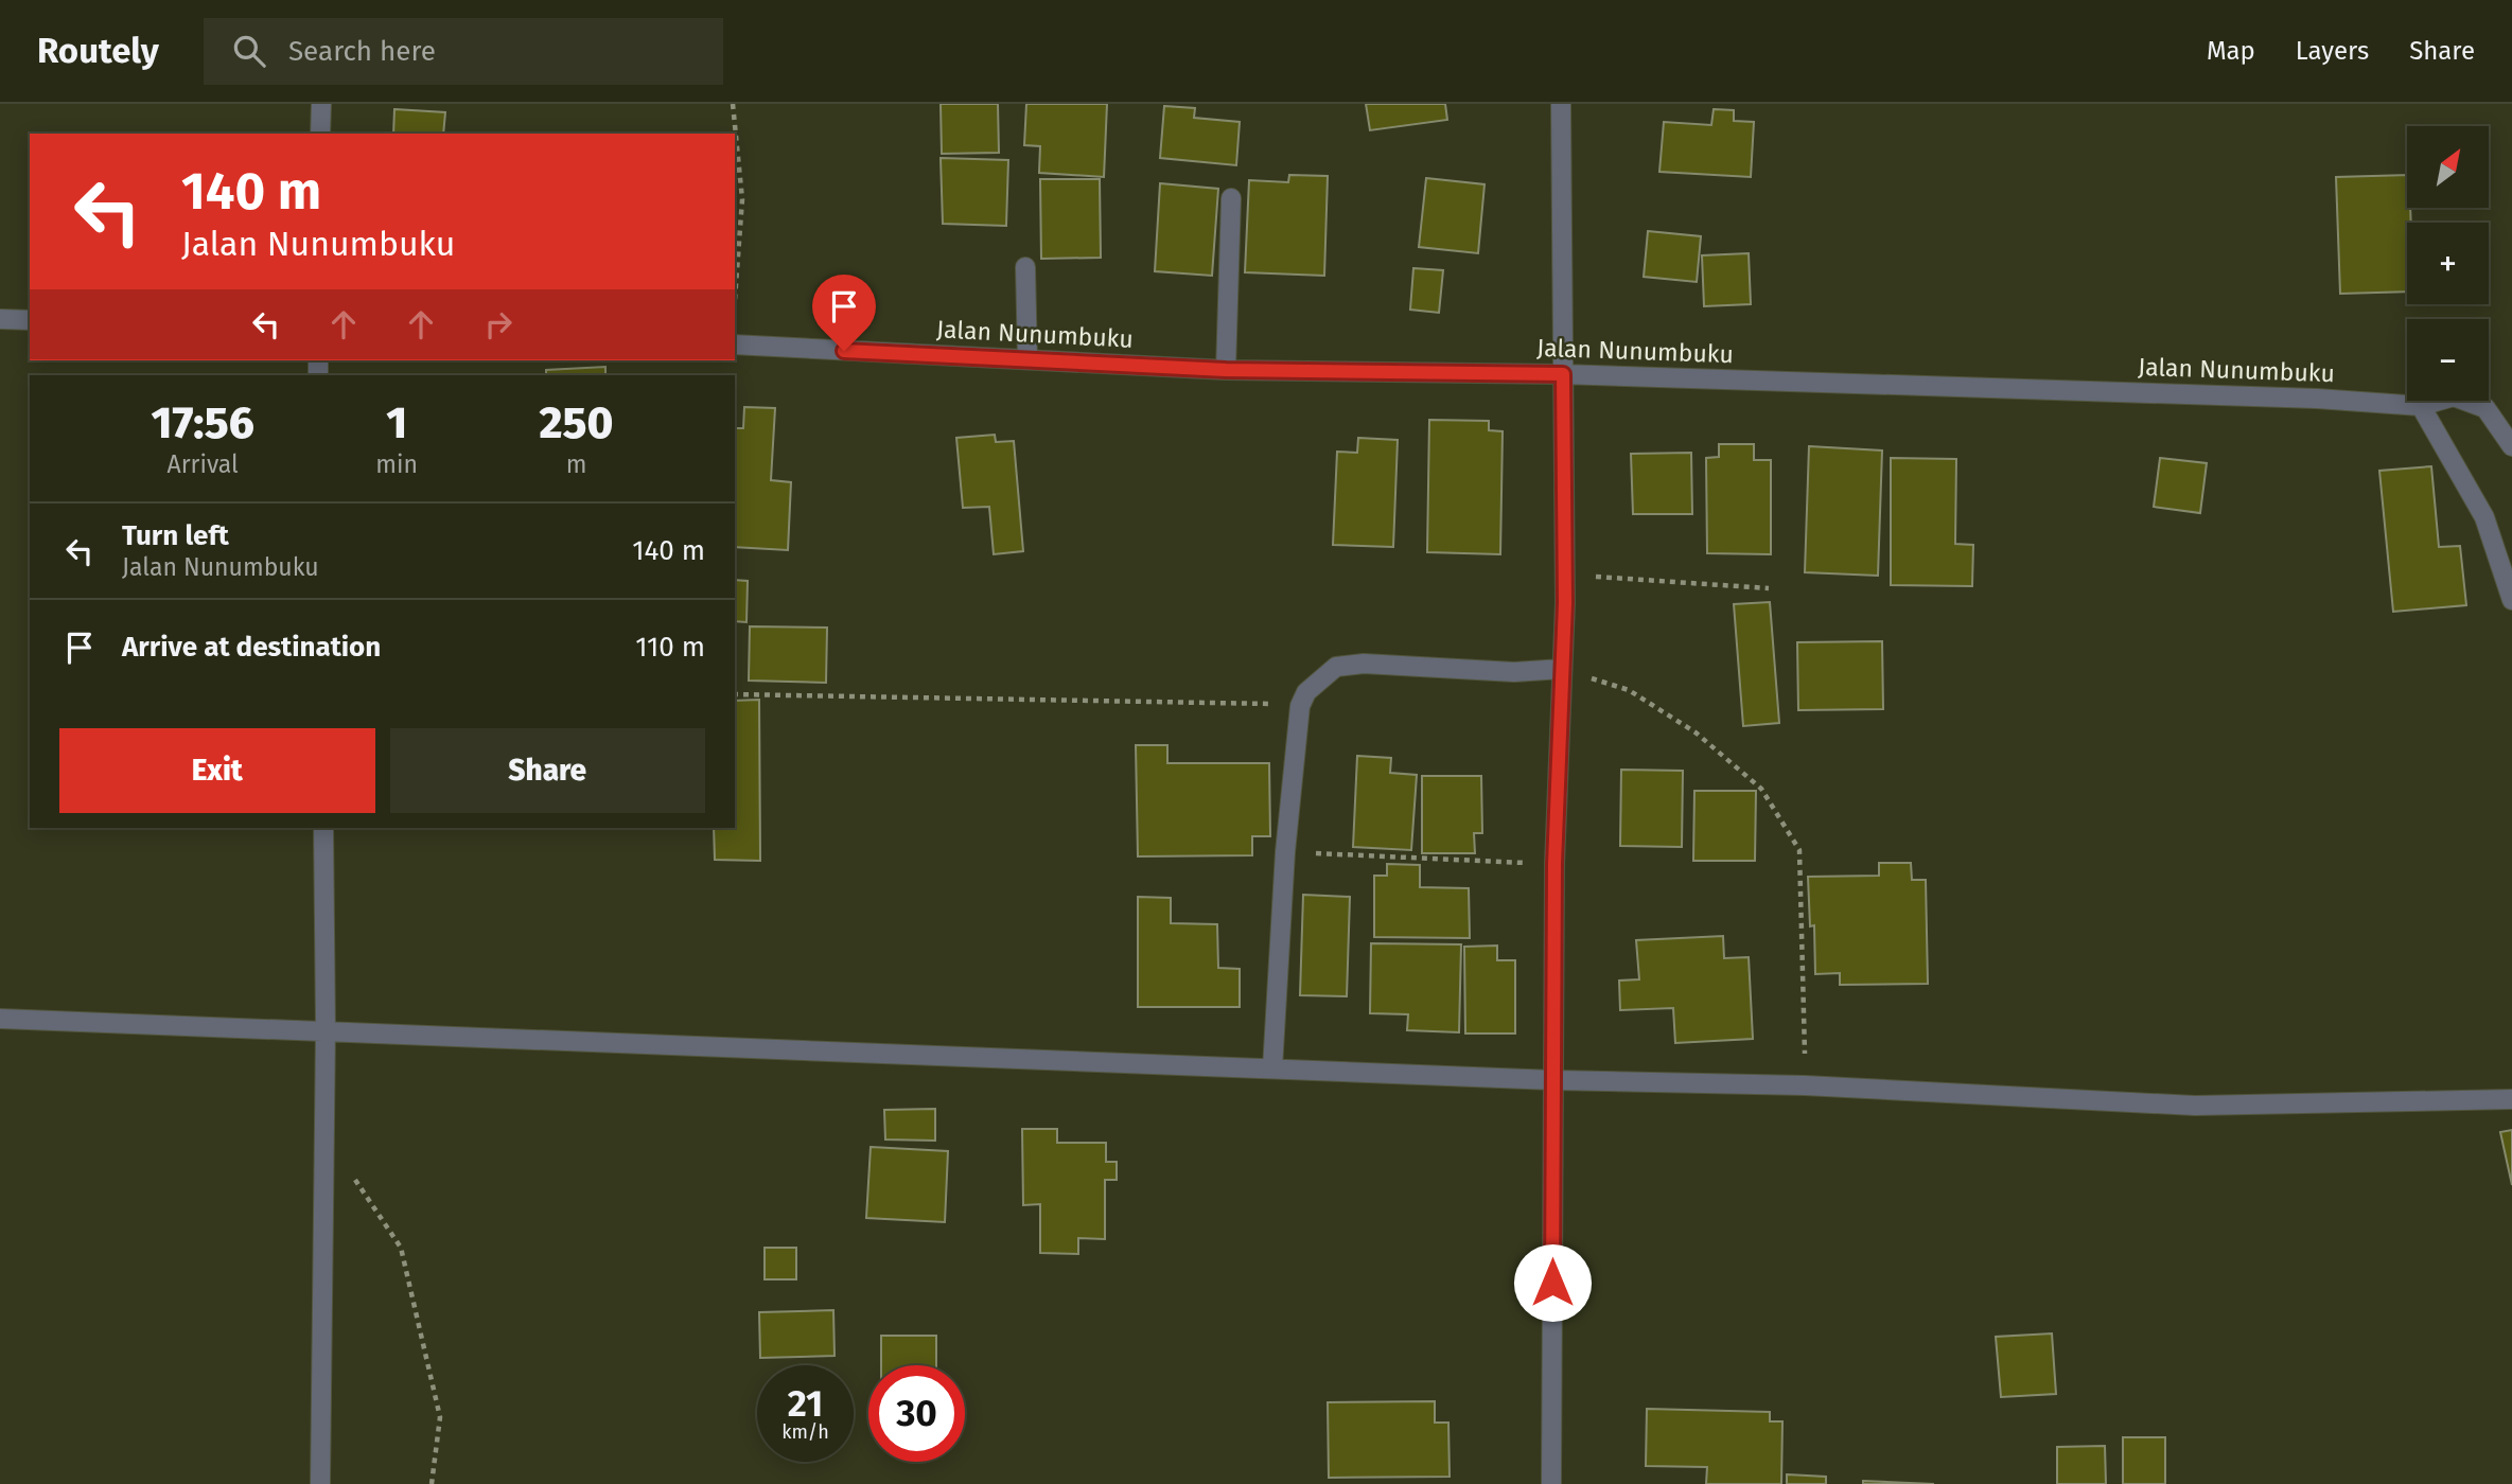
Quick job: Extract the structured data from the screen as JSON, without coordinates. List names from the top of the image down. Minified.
{"streets":{"street":["Jalan Nunumbuku"]},"north":"top right","page":{"header":"Routely","search":"Search here","nav":["Map","Layers","Share"],"map_buttons":["+","−"],"turn":["140 m","Jalan Nunumbuku"],"eta":["17:56","Arrival","1","min","250","m"],"list":[{"name":"Turn left","note":"Jalan Nunumbuku","value":"140 m"},{"name":"Arrive at destination","value":"110 m"}],"buttons":["Exit","Share"],"speed":"21 km/h","limit":"30"}}
